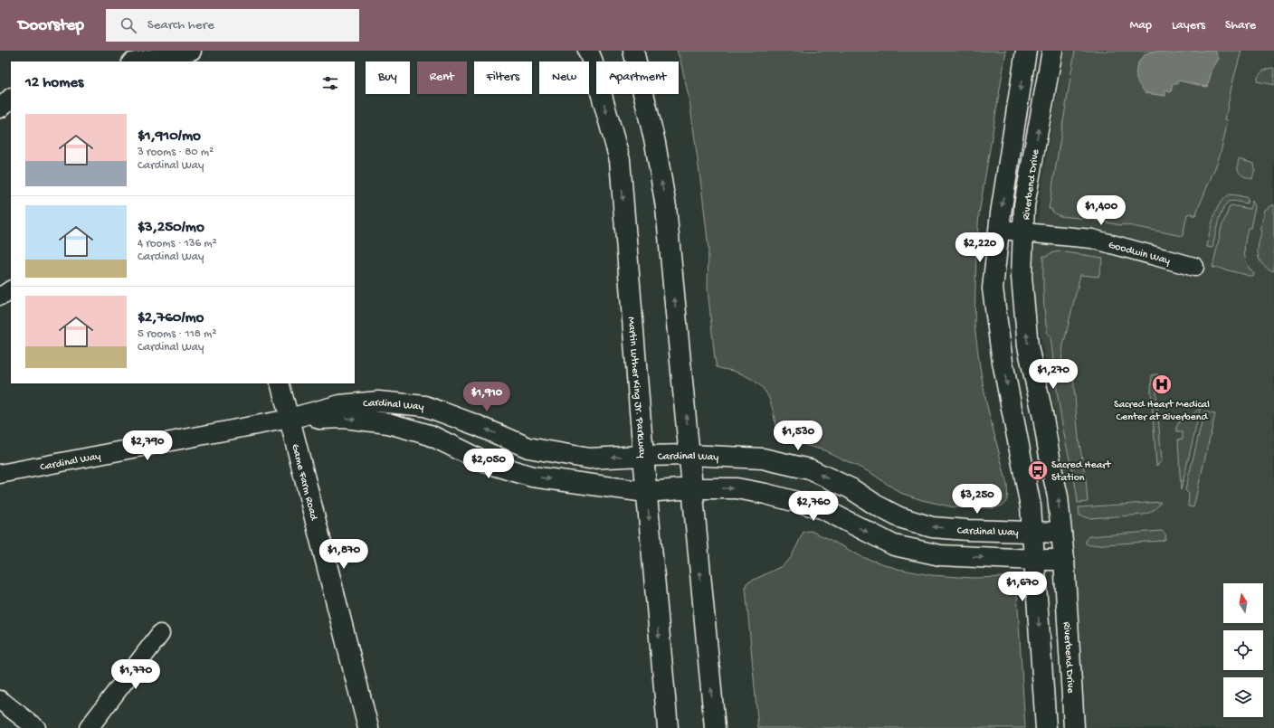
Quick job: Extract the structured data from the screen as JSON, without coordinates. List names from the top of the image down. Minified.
{"streets":{"street":["Riverbend Drive","Goodwin Way","Martin Luther King Jr. Parkway","Cardinal Way","Game Farm Road"]},"crossings":[["Riverbend Drive","Goodwin Way"],["Riverbend Drive","Cardinal Way"],["Martin Luther King Jr. Parkway","Cardinal Way"],["Cardinal Way","Game Farm Road"]],"places":{"hospital":["Sacred Heart Medical Center at Riverbend"],"bus stop":["Sacred Heart Station"]},"north":"top","page":{"header":"Doorstep","search":"Search here","nav":["Map","Layers","Share"],"chip":["Buy","Rent","Filters","New","Apartment"],"heading":"12 homes","list":[{"name":"$1,910/mo","note":"3 rooms · 80 m² · Cardinal Way"},{"name":"$3,250/mo","note":"4 rooms · 136 m² · Cardinal Way"},{"name":"$2,760/mo","note":"5 rooms · 118 m² · Cardinal Way"}],"price":["$1,400","$2,220","$1,270","$1,910","$1,530","$2,790","$2,050","$3,250","$2,760","$1,870","$1,670","$1,770"]}}
